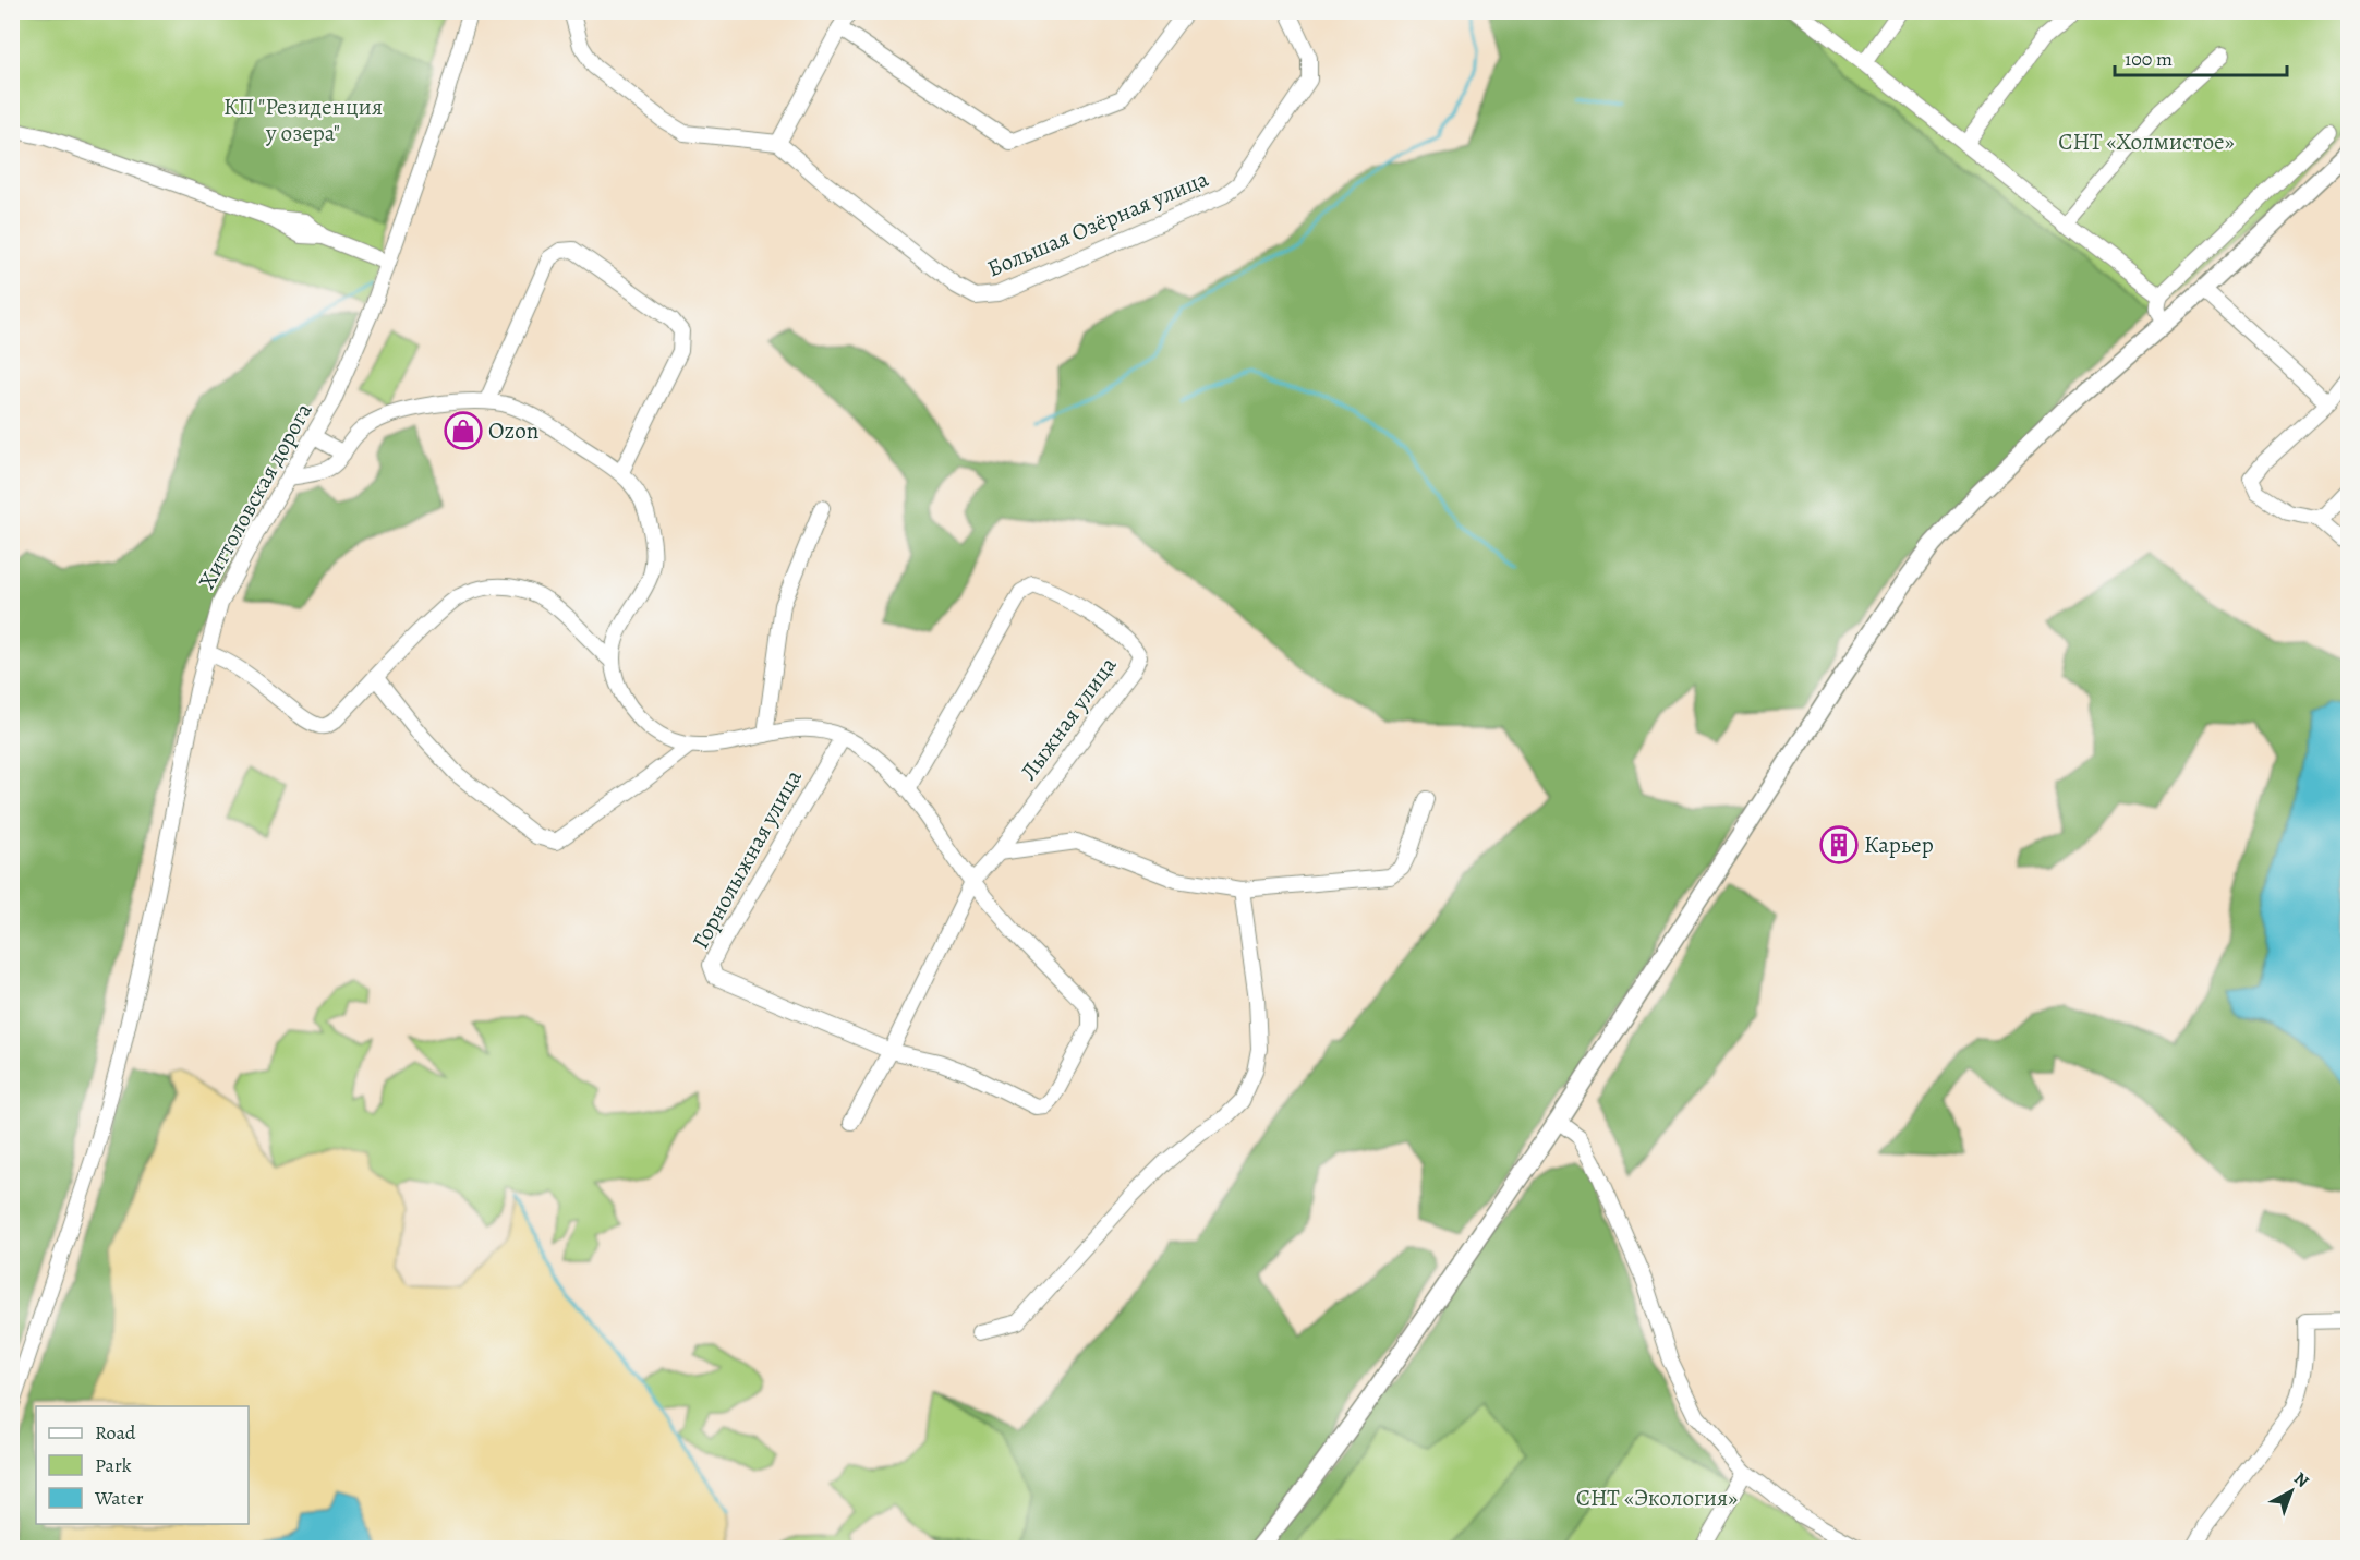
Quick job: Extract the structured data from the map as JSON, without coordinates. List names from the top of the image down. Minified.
{"streets":{"street":["Большая Озёрная улица","Хиттоловская дорога","Лыжная улица","Горнолыжная улица"]},"crossings":[["Лыжная улица","Горнолыжная улица"]],"parks":["КП \"Резиденция у озера\"","СНТ «Холмистое»","СНТ «Экология»"],"places":{"shop":["Ozon"],"building":["Карьер"]},"legend":["Road","Park","Water"],"scale_bar":"100 m","north":"top right"}
